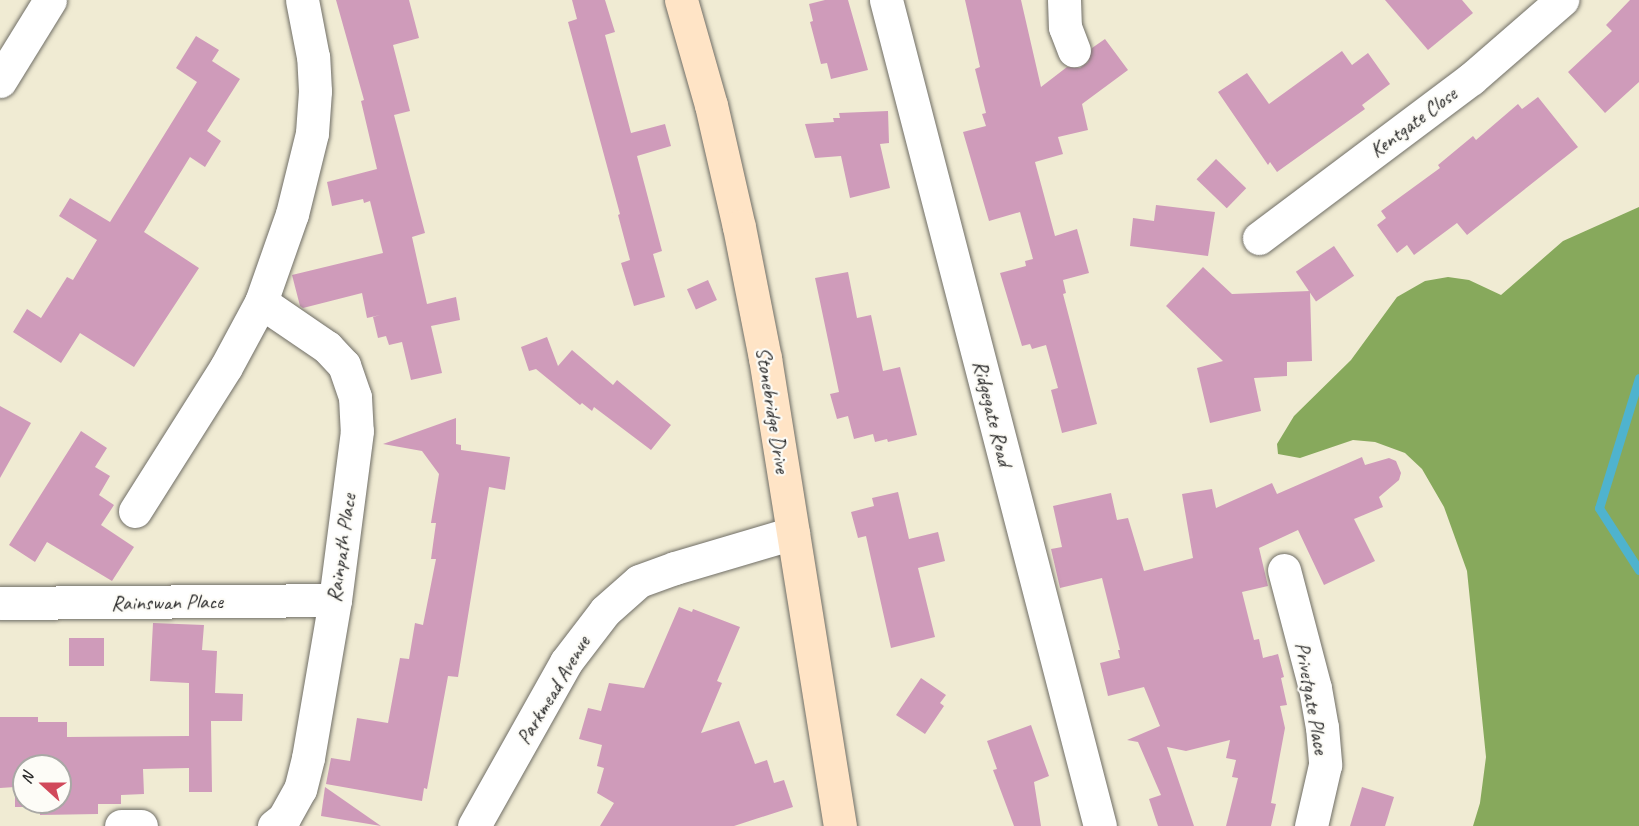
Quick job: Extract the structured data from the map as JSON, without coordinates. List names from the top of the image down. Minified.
{"streets":{"street":["Kentgate Close","Stonebridge Drive","Ridgegate Road","Rainpath Place","Rainswan Place","Parkmead Avenue","Privetgate Place"]},"crossings":[["Stonebridge Drive","Parkmead Avenue"],["Rainpath Place","Rainswan Place"]],"north":"left"}
